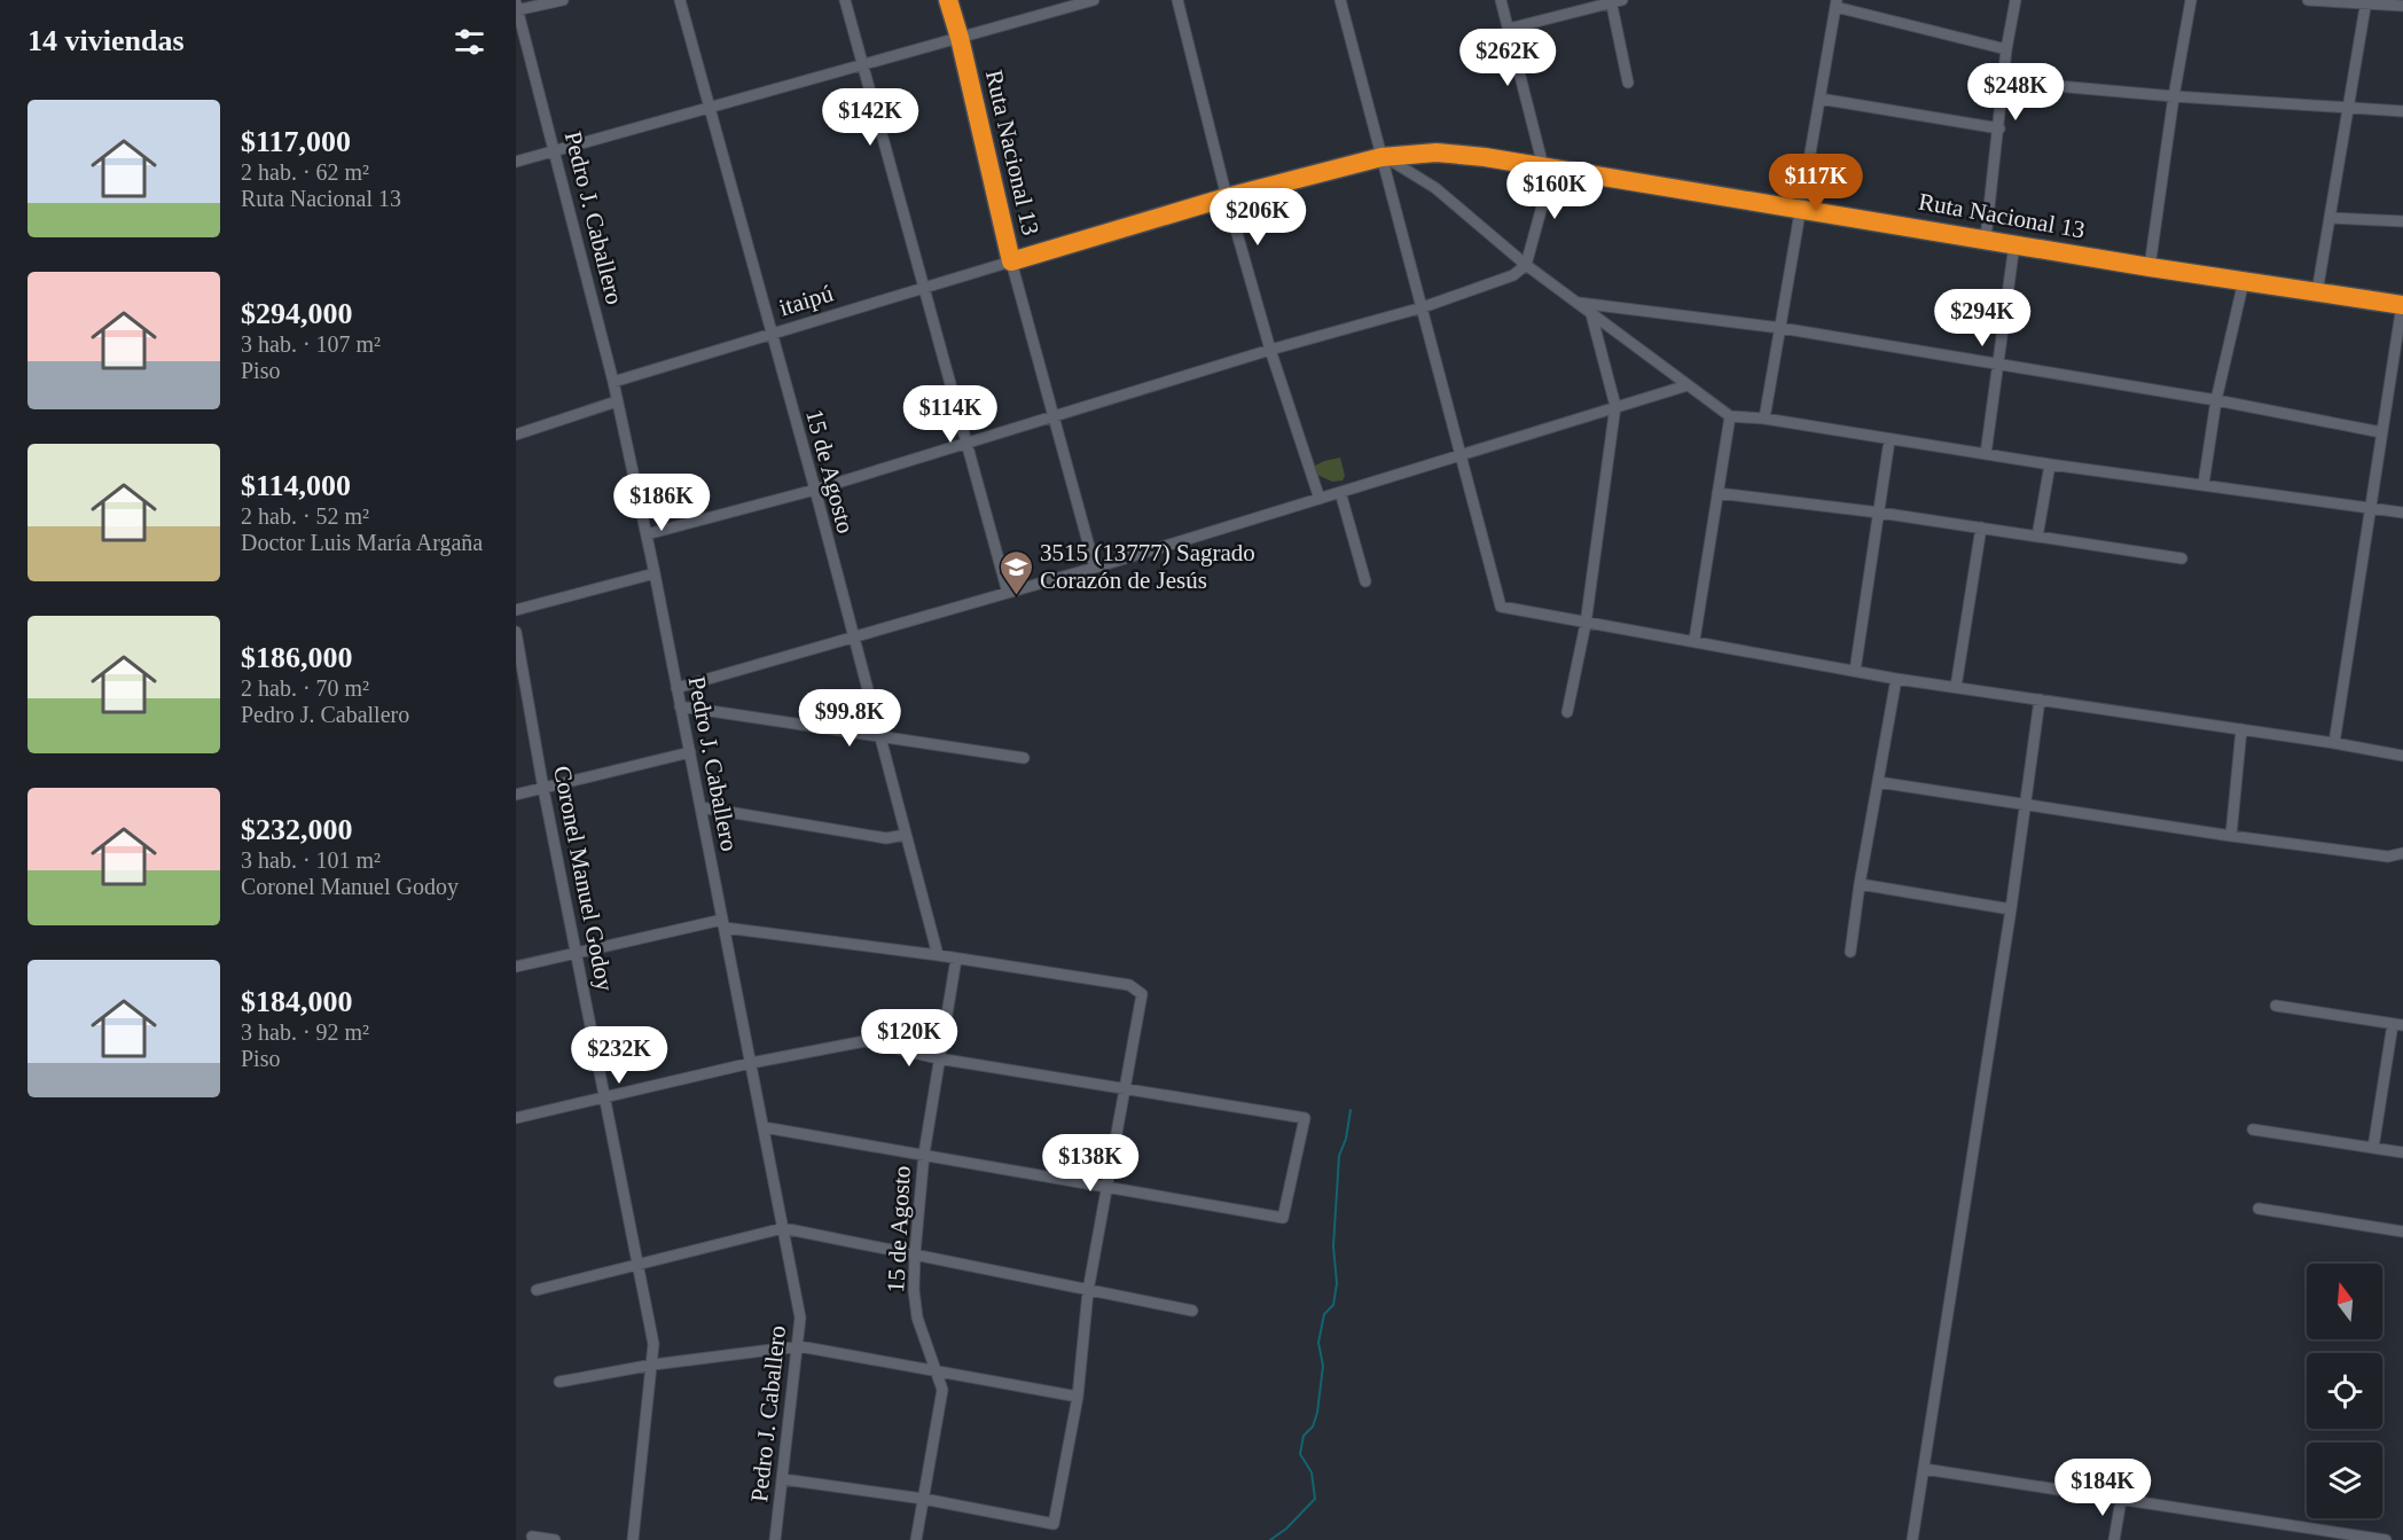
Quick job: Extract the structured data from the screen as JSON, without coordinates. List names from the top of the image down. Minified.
{"streets":{"highway":["Ruta Nacional 13"],"street":["Pedro J. Caballero","itaipú","15 de Agosto","Coronel Manuel Godoy"]},"crossings":[["Ruta Nacional 13","itaipú"],["Pedro J. Caballero","itaipú"],["itaipú","15 de Agosto"]],"places":{"school or university":["3515 (13777) Sagrado Corazón de Jesús"]},"north":"top","page":{"heading":"14 viviendas","price":["$262K","$248K","$142K","$117K","$160K","$206K","$294K","$114K","$186K","$99.8K","$120K","$232K","$138K","$184K"],"list":[{"name":"$117,000","note":"2 hab. · 62 m² · Ruta Nacional 13"},{"name":"$294,000","note":"3 hab. · 107 m² · Piso"},{"name":"$114,000","note":"2 hab. · 52 m² · Doctor Luis María Argaña"},{"name":"$186,000","note":"2 hab. · 70 m² · Pedro J. Caballero"},{"name":"$232,000","note":"3 hab. · 101 m² · Coronel Manuel Godoy"},{"name":"$184,000","note":"3 hab. · 92 m² · Piso"}]}}
